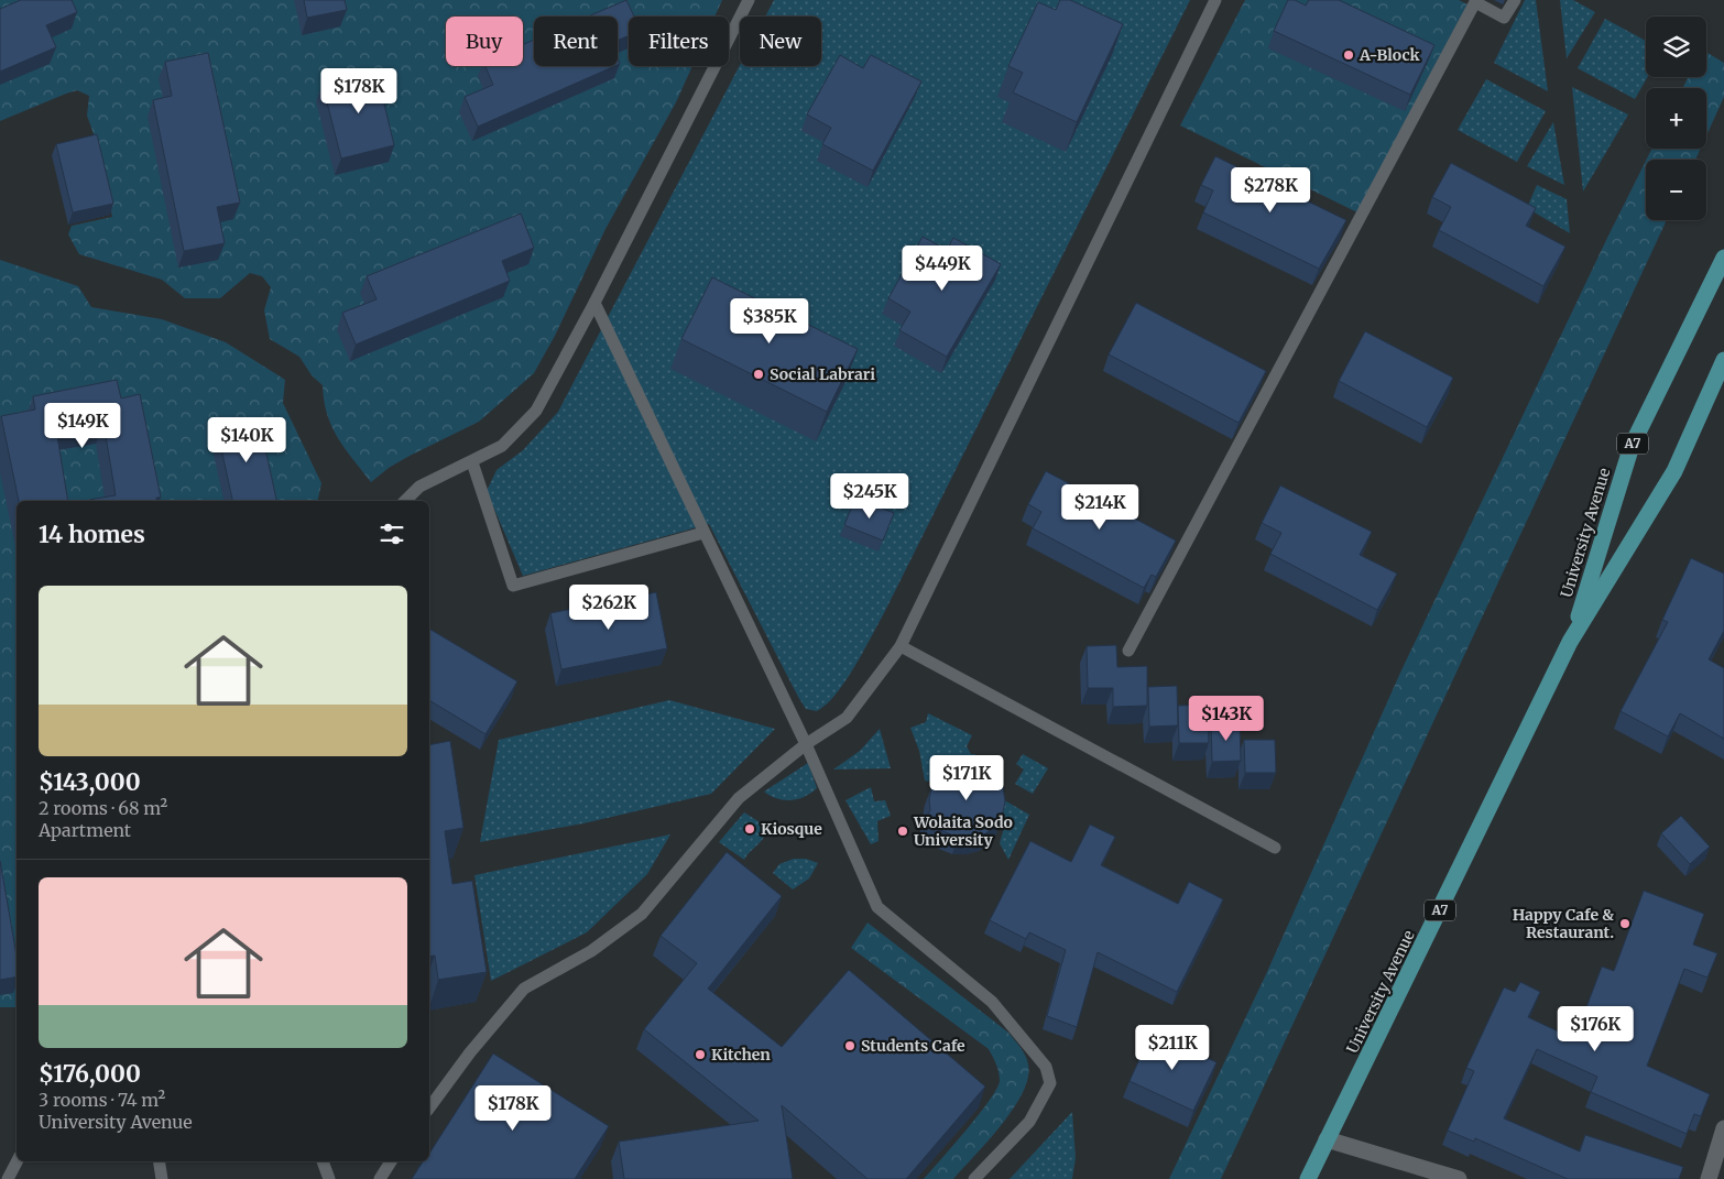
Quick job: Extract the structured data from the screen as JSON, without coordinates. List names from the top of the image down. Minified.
{"streets":{"highway":["A7","University Avenue"]},"places":["A-Block","Social Labrari","Kiosque","Wolaita Sodo University","Happy Cafe & Restaurant.","Students Cafe","Kitchen"],"page":{"map_buttons":["+","−"],"chip":["Buy","Rent","Filters","New"],"price":["$178K","$278K","$449K","$385K","$149K","$140K","$245K","$214K","$262K","$143K","$171K","$176K","$211K","$178K"],"heading":"14 homes","list":[{"name":"$143,000","note":"2 rooms · 68 m² · Apartment"},{"name":"$176,000","note":"3 rooms · 74 m² · University Avenue"}]}}
